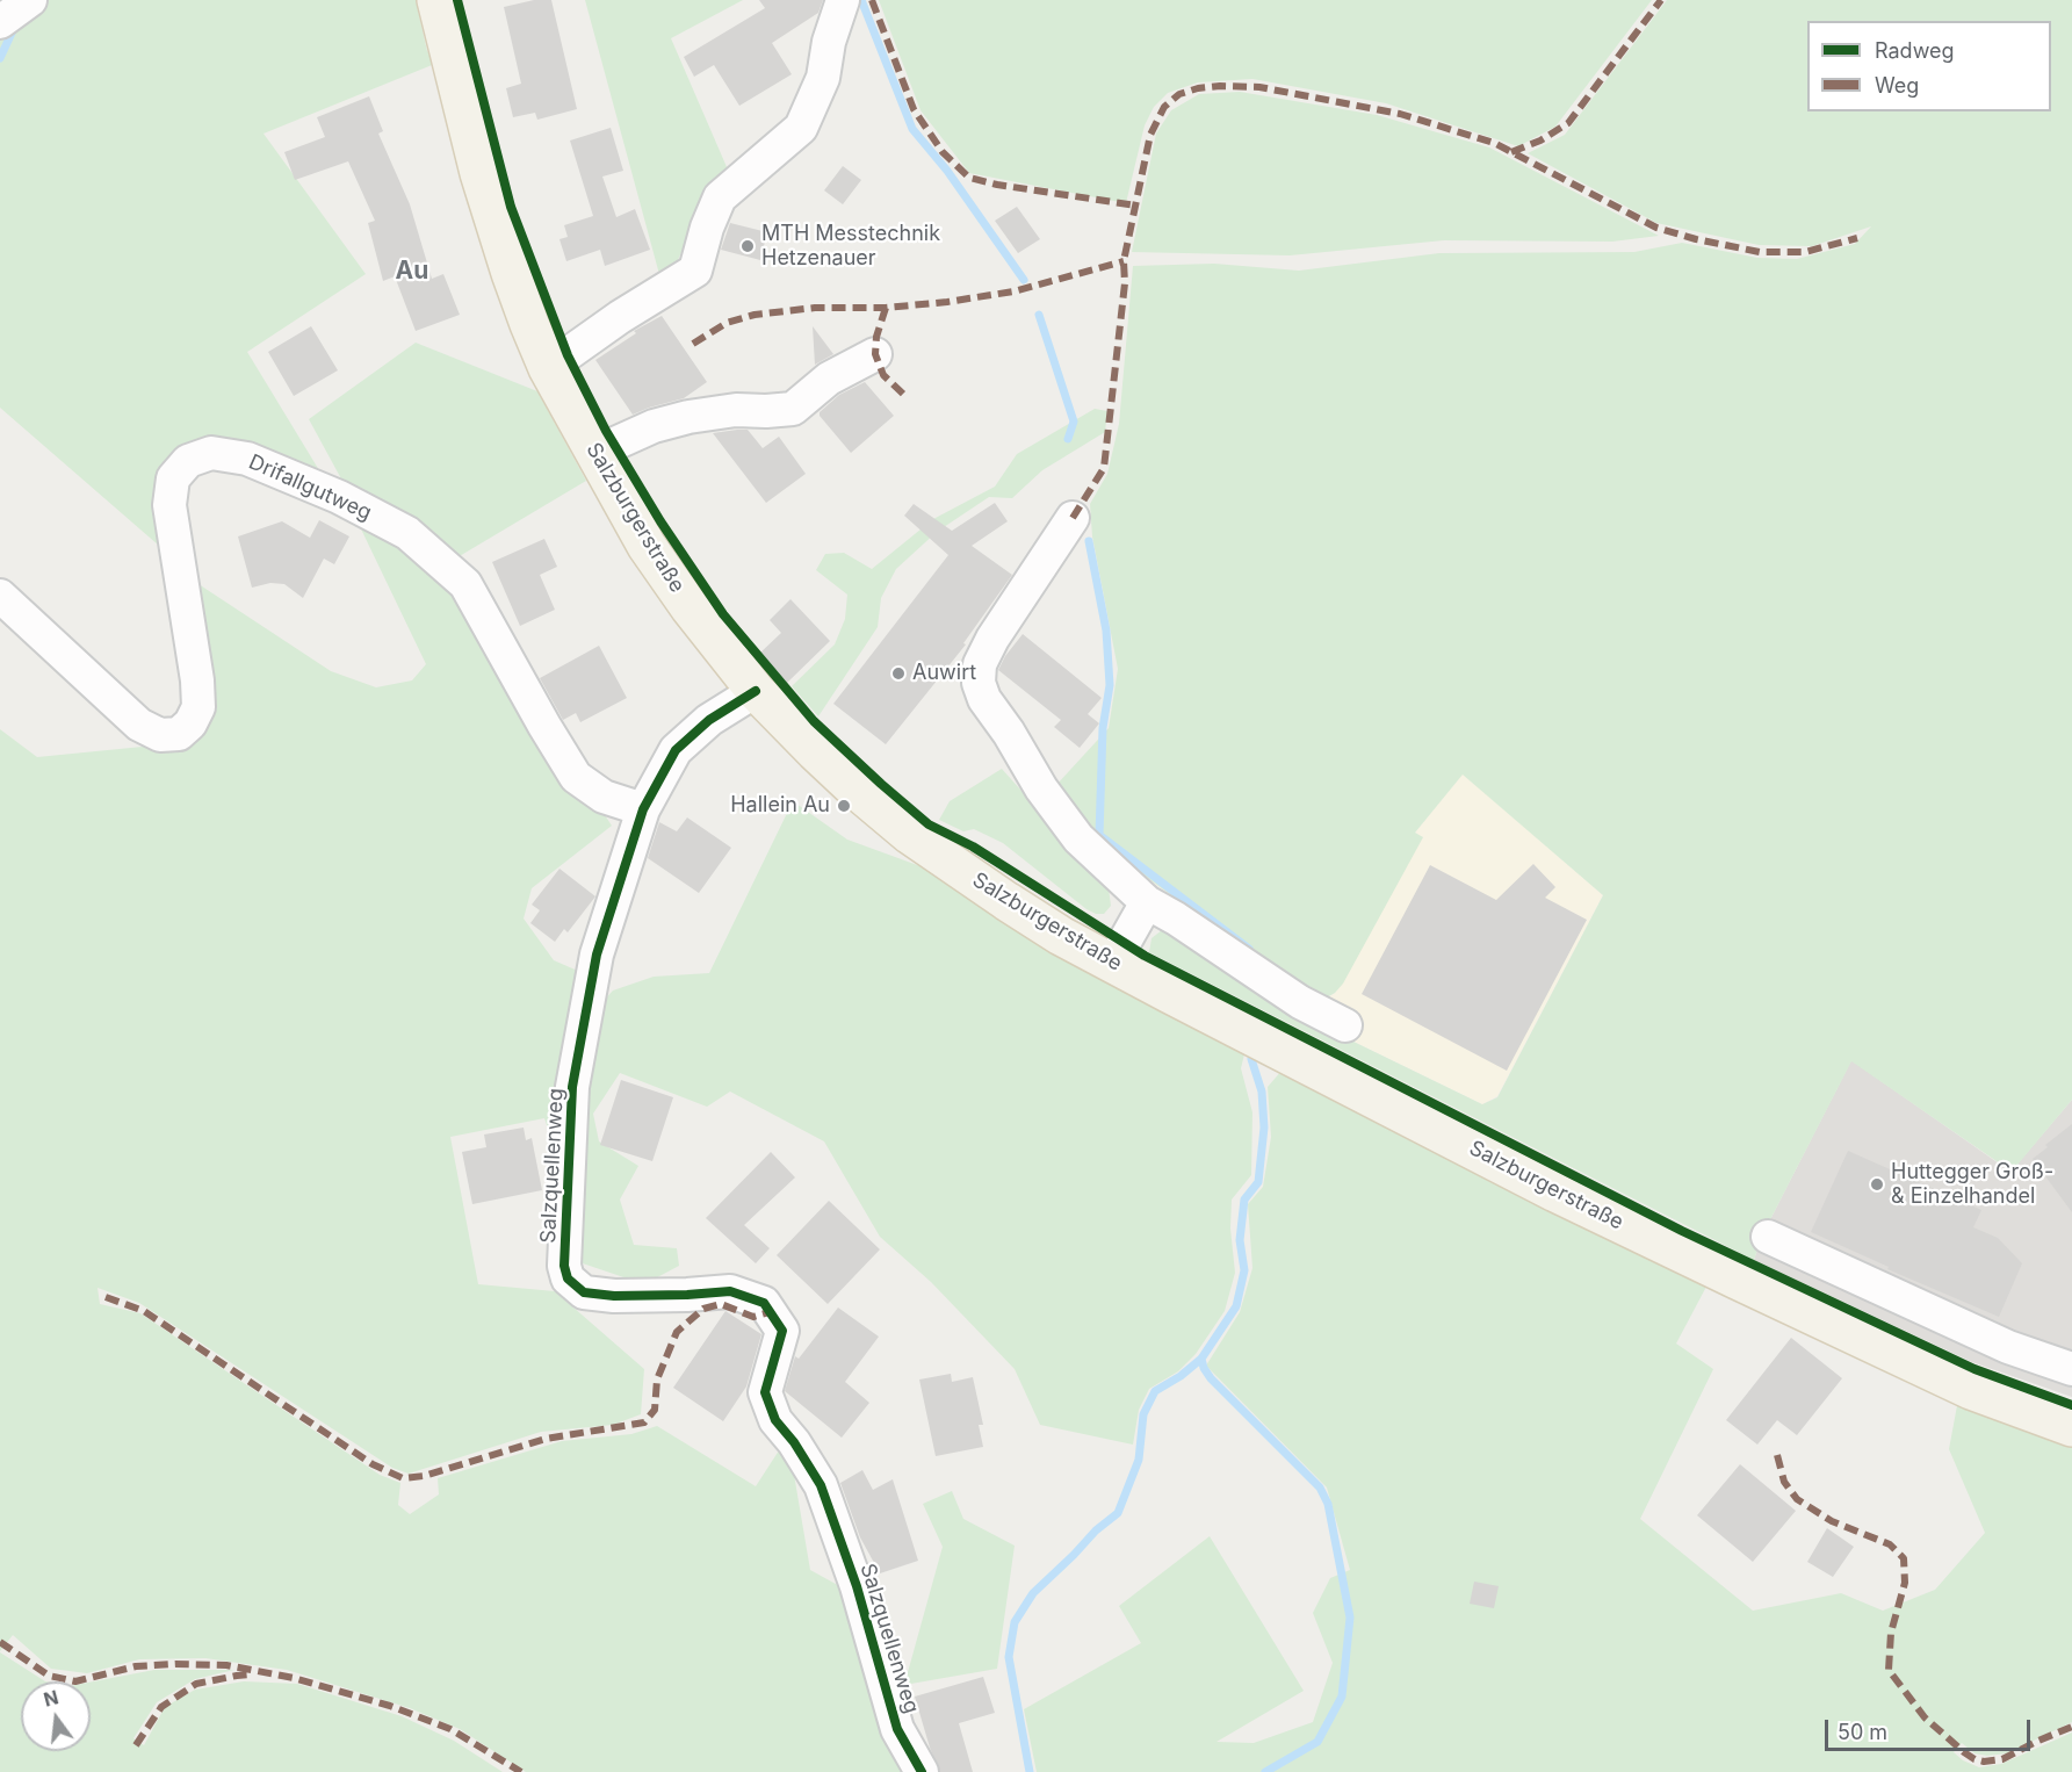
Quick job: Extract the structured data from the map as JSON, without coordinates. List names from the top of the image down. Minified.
{"streets":{"main road":["Salzburgerstraße"],"street":["Drifallgutweg","Salzquellenweg"]},"crossings":[["Drifallgutweg","Salzquellenweg"],["Salzburgerstraße","Salzquellenweg"]],"districts":["Au"],"places":["MTH Messtechnik Hetzenauer","Auwirt","Hallein Au","Huttegger Groß- & Einzelhandel"],"legend":["Radweg","Weg"],"scale_bar":"50 m","north":"top"}
